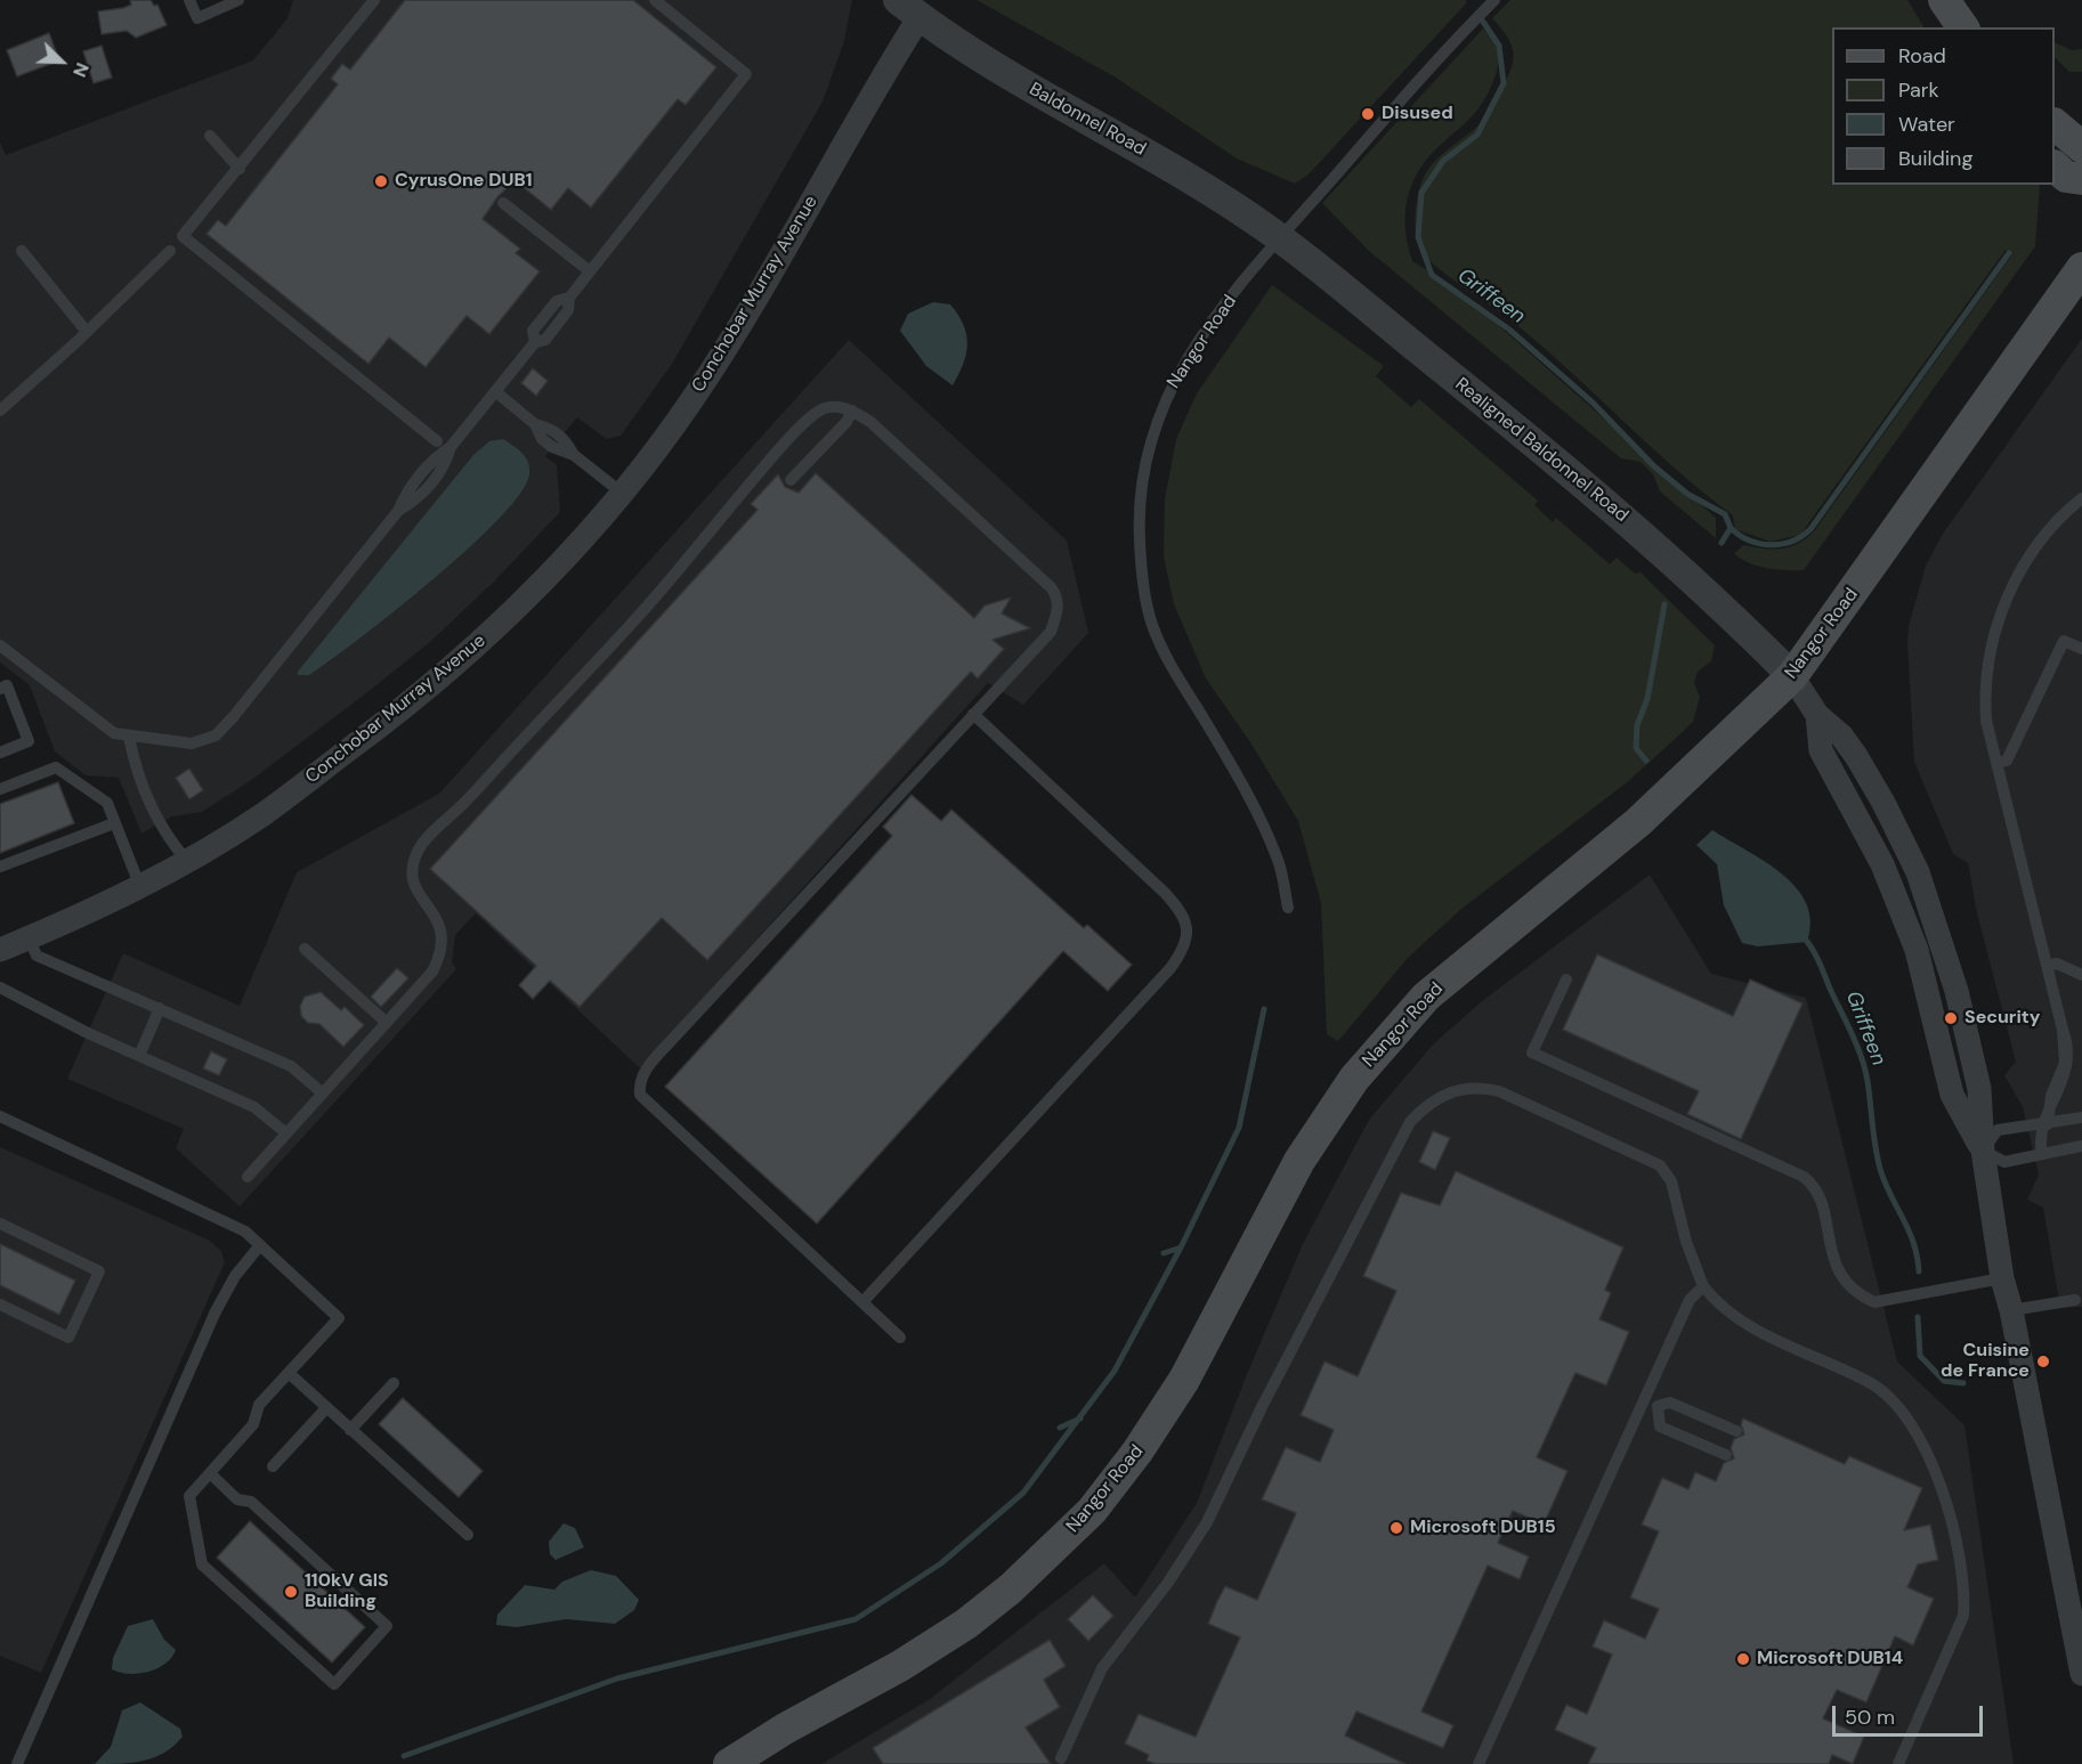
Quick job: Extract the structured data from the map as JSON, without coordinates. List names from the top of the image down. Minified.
{"streets":{"main road":["Nangor Road"],"street":["Baldonnel Road","Conchobar Murray Avenue","Realigned Baldonnel Road"]},"crossings":[["Baldonnel Road","Conchobar Murray Avenue"],["Baldonnel Road","Nangor Road"],["Baldonnel Road","Realigned Baldonnel Road"],["Nangor Road","Realigned Baldonnel Road"]],"water":["Griffeen"],"places":["Disused","CyrusOne DUB1","Security","Cuisine de France","Microsoft DUB15","110kV GIS Building","Microsoft DUB14"],"legend":["Road","Park","Water","Building"],"scale_bar":"50 m","north":"bottom right"}
